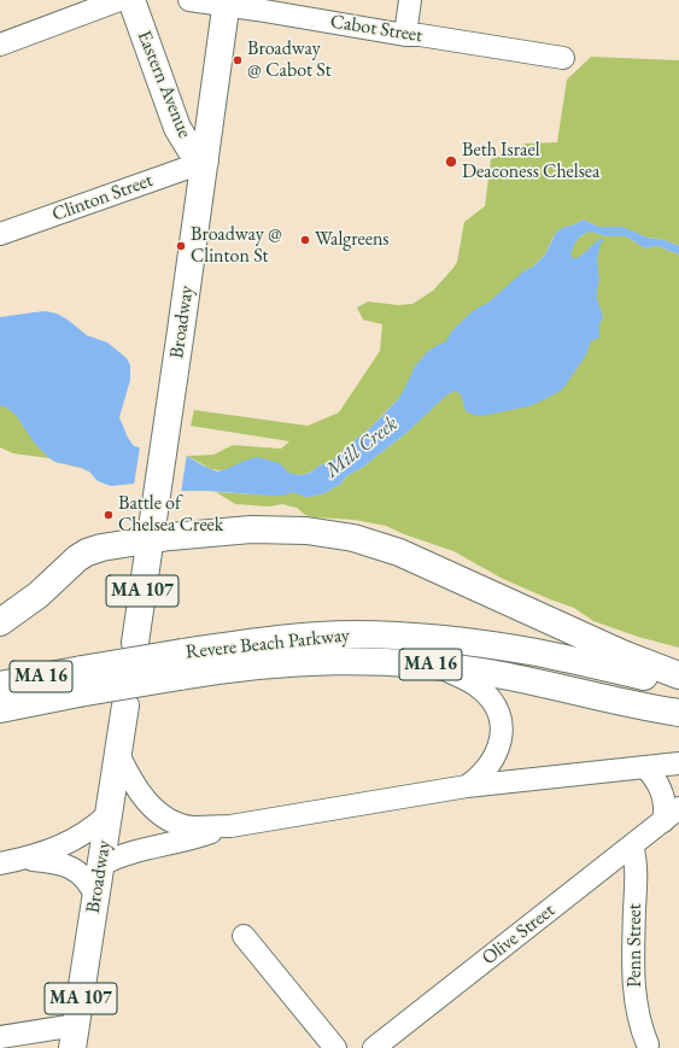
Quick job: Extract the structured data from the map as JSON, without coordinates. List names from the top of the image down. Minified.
{"streets":{"main road":["Eastern Avenue","Broadway","MA 107","Revere Beach Parkway","MA 16"],"street":["Cabot Street","Clinton Street","Olive Street","Penn Street"]},"crossings":[["Cabot Street","Broadway"],["Eastern Avenue","Clinton Street"],["Eastern Avenue","Broadway"],["Clinton Street","Broadway"],["Olive Street","Penn Street"]],"water":["Mill Creek"],"places":["Broadway @ Cabot St","Beth Israel Deaconess Chelsea","Walgreens","Broadway @ Clinton St","Battle of Chelsea Creek"]}
